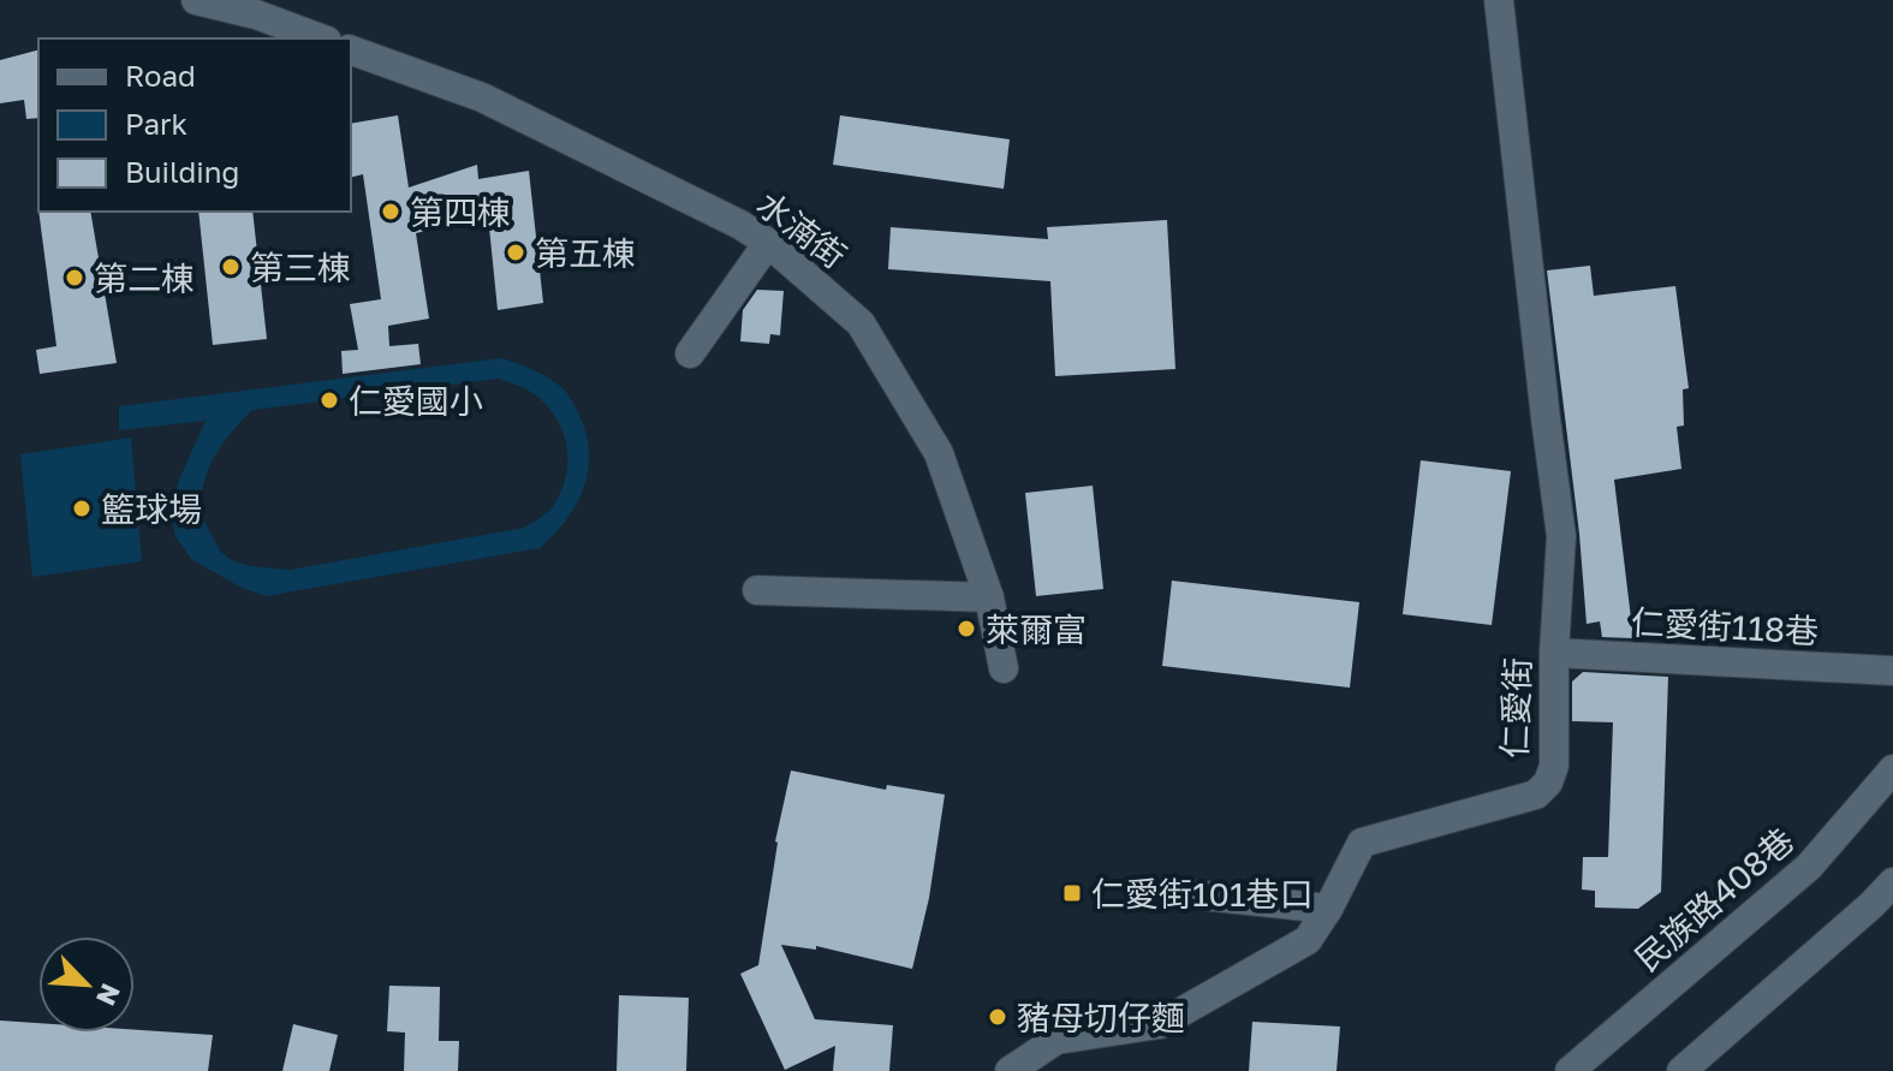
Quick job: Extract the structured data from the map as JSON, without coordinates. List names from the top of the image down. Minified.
{"streets":{"street":["水湳街","仁愛街118巷","仁愛街","民族路408巷"]},"crossings":[["仁愛街118巷","仁愛街"]],"places":{"other":["第四棟","第五棟","第三棟","第二棟","仁愛國小","籃球場","萊爾富","豬母切仔麵"],"transit":["仁愛街101巷口"]},"legend":["Road","Park","Building"],"north":"bottom right"}
